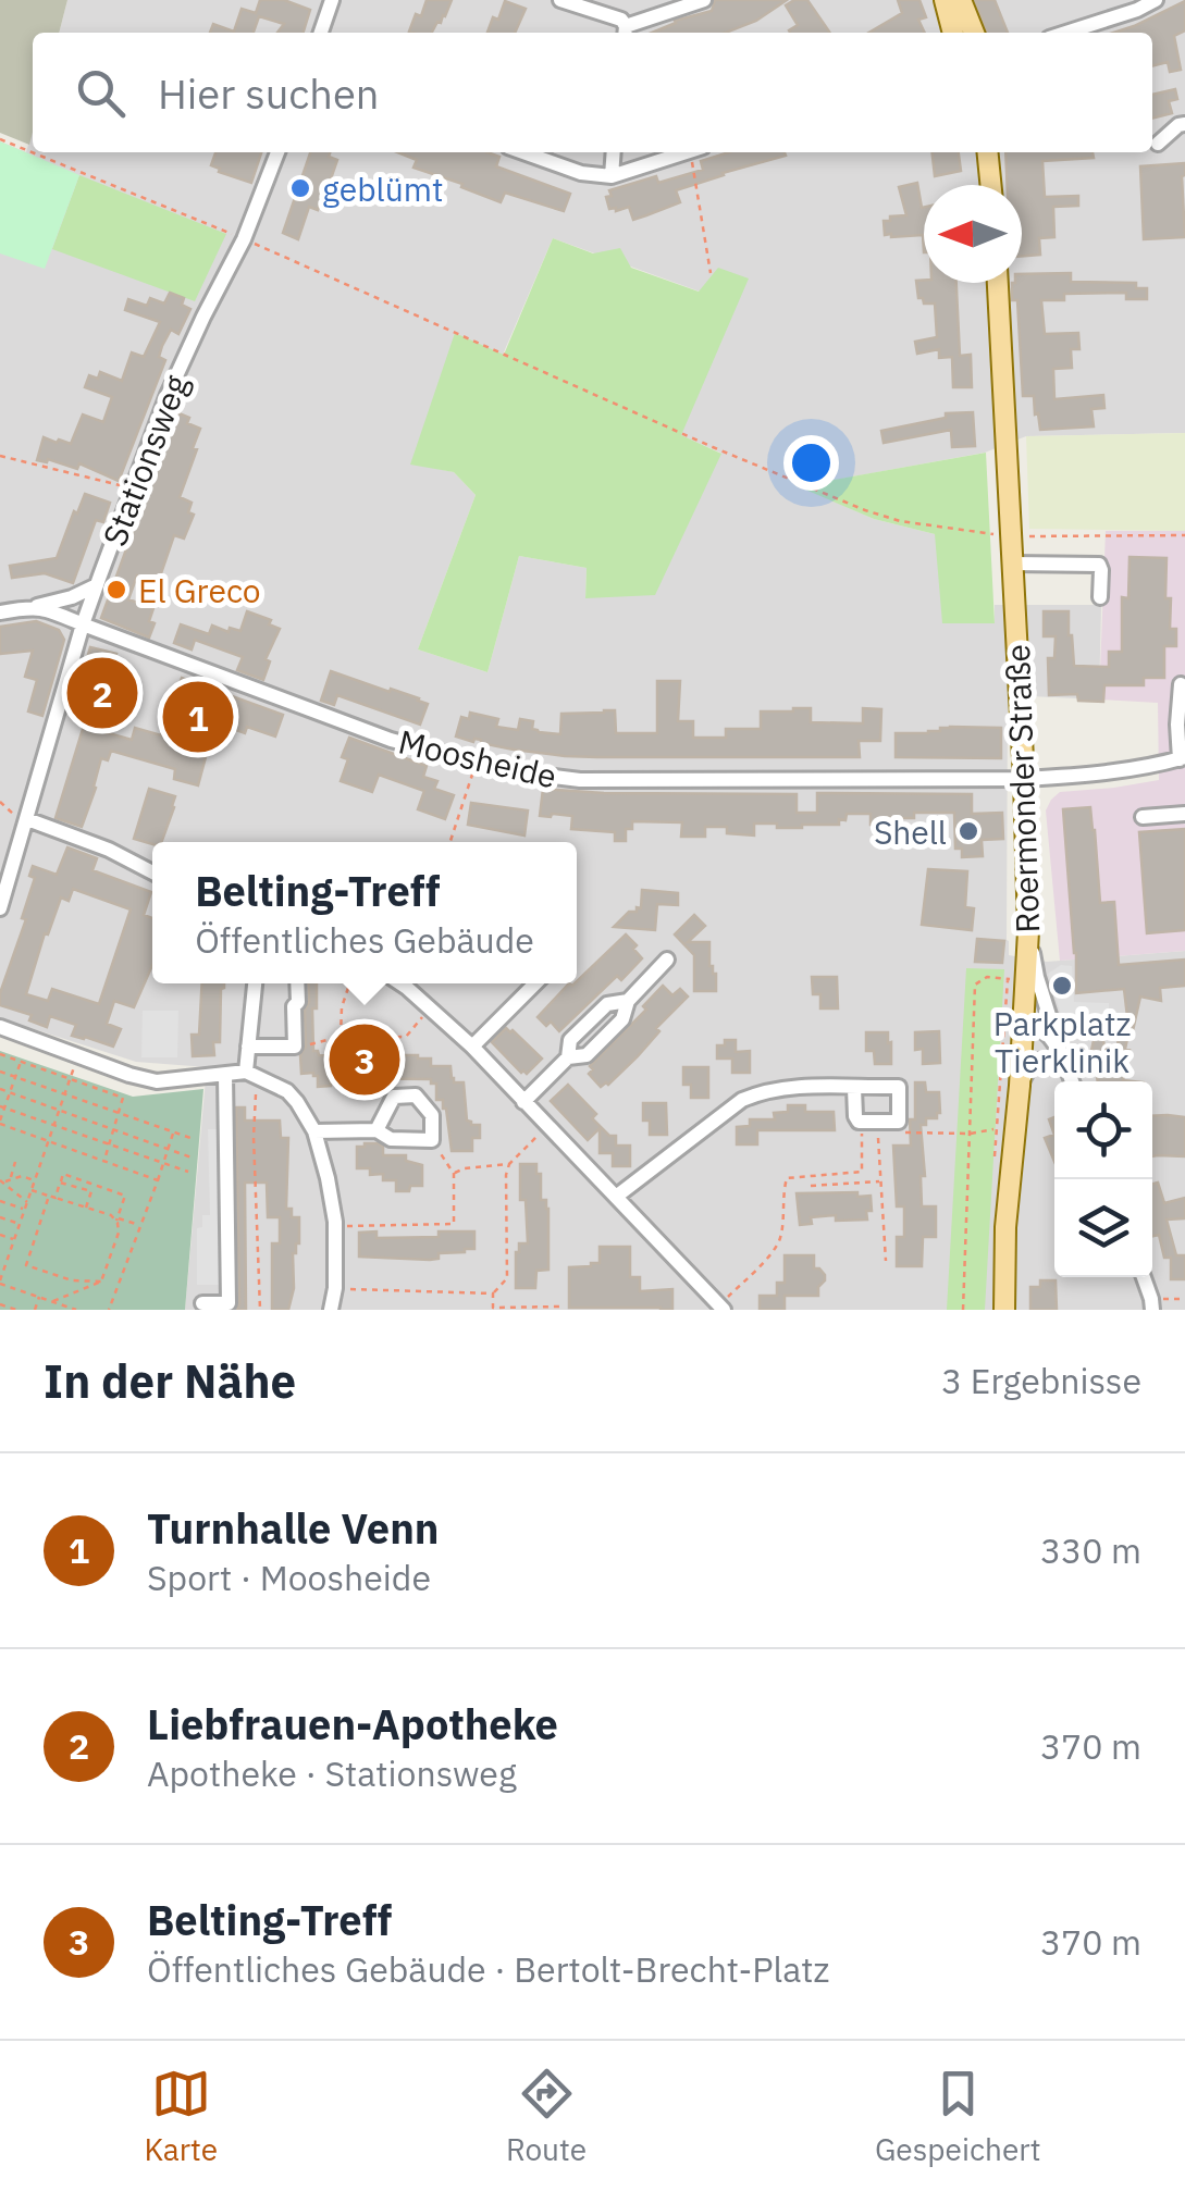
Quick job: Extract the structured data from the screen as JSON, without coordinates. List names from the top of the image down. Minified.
{"streets":{"main road":["Roermonder Straße"],"street":["Stationsweg","Moosheide"]},"crossings":[["Stationsweg","Moosheide"],["Moosheide","Roermonder Straße"]],"places":["geblümt","El Greco","Shell","Parkplatz Tierklinik"],"north":"left","page":{"search":"Hier suchen","pins":["2","1","3"],"popup":["Belting-Treff","Öffentliches Gebäude"],"heading":["In der Nähe","3 Ergebnisse"],"list":[{"mark":"1","name":"Turnhalle Venn","note":"Sport · Moosheide","value":"330 m"},{"mark":"2","name":"Liebfrauen-Apotheke","note":"Apotheke · Stationsweg","value":"370 m"},{"mark":"3","name":"Belting-Treff","note":"Öffentliches Gebäude · Bertolt-Brecht-Platz","value":"370 m"}],"nav":["Karte","Route","Gespeichert"]}}
